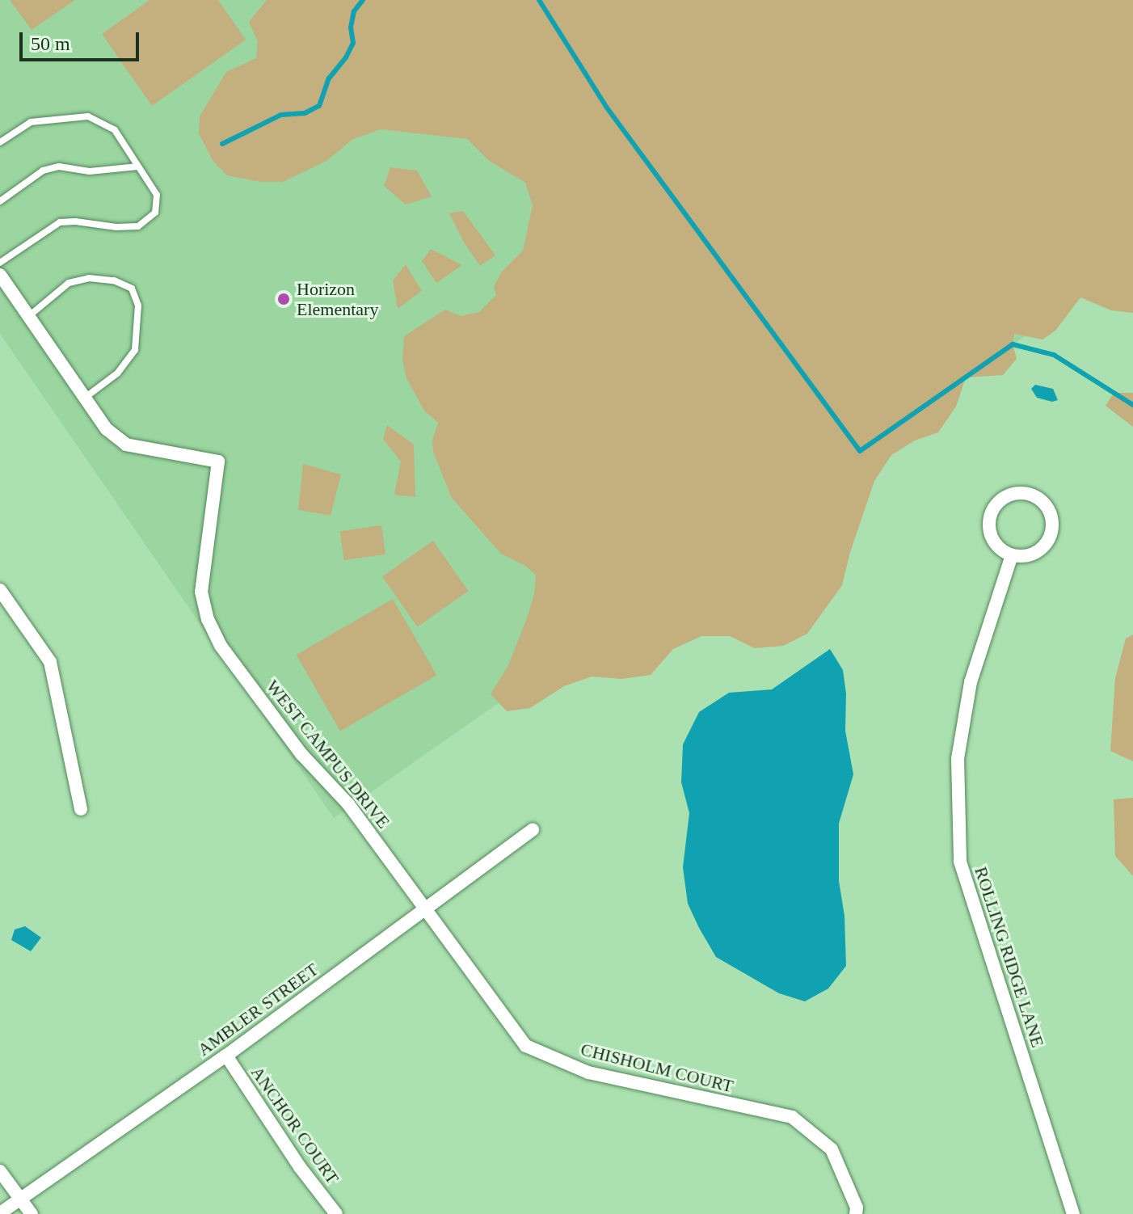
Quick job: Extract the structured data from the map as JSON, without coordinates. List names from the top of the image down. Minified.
{"streets":{"street":["WEST CAMPUS DRIVE","ROLLING RIDGE LANE","AMBLER STREET","CHISHOLM COURT","ANCHOR COURT"]},"crossings":[["WEST CAMPUS DRIVE","AMBLER STREET"],["WEST CAMPUS DRIVE","CHISHOLM COURT"],["AMBLER STREET","CHISHOLM COURT"],["AMBLER STREET","ANCHOR COURT"]],"places":["Horizon Elementary"],"scale_bar":"50 m"}
